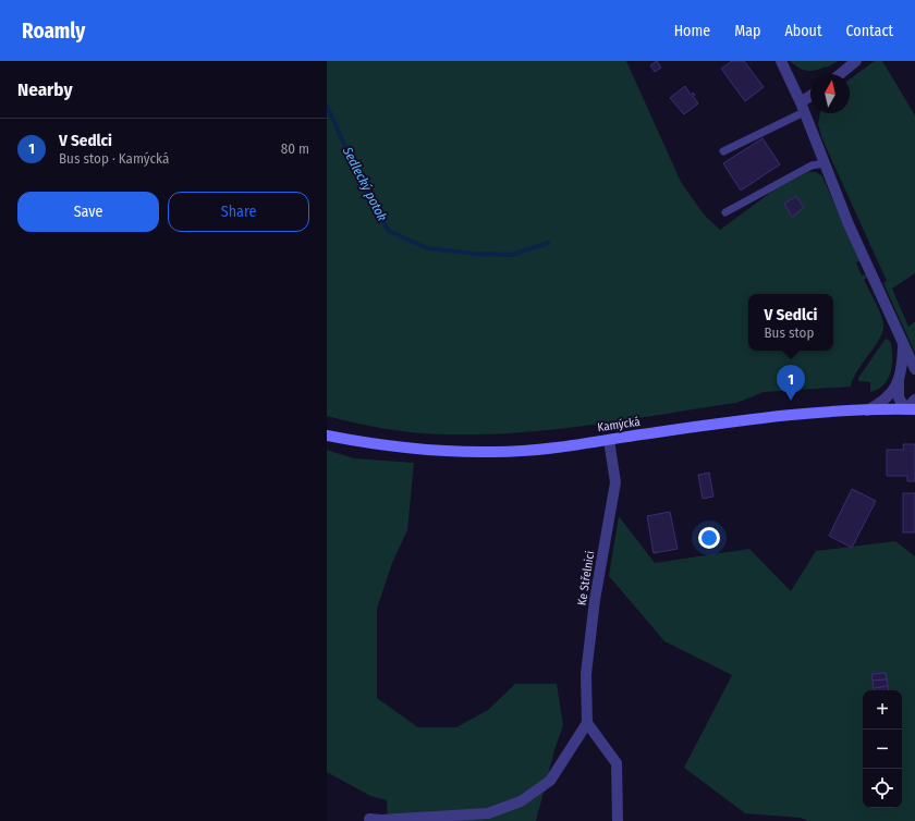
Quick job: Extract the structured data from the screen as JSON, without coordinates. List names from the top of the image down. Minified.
{"streets":{"main road":["Kamýcká"],"street":["Ke Střelnici"]},"crossings":[["Kamýcká","Ke Střelnici"]],"water":["Sedlecký potok"],"north":"top","page":{"header":"Roamly","nav":["Home","Map","About","Contact"],"heading":"Nearby","list":[{"mark":"1","name":"V Sedlci","note":"Bus stop · Kamýcká","value":"80 m"}],"buttons":["Save","Share"],"popup":["V Sedlci","Bus stop"],"pins":"1","map_buttons":["+","−"]}}
